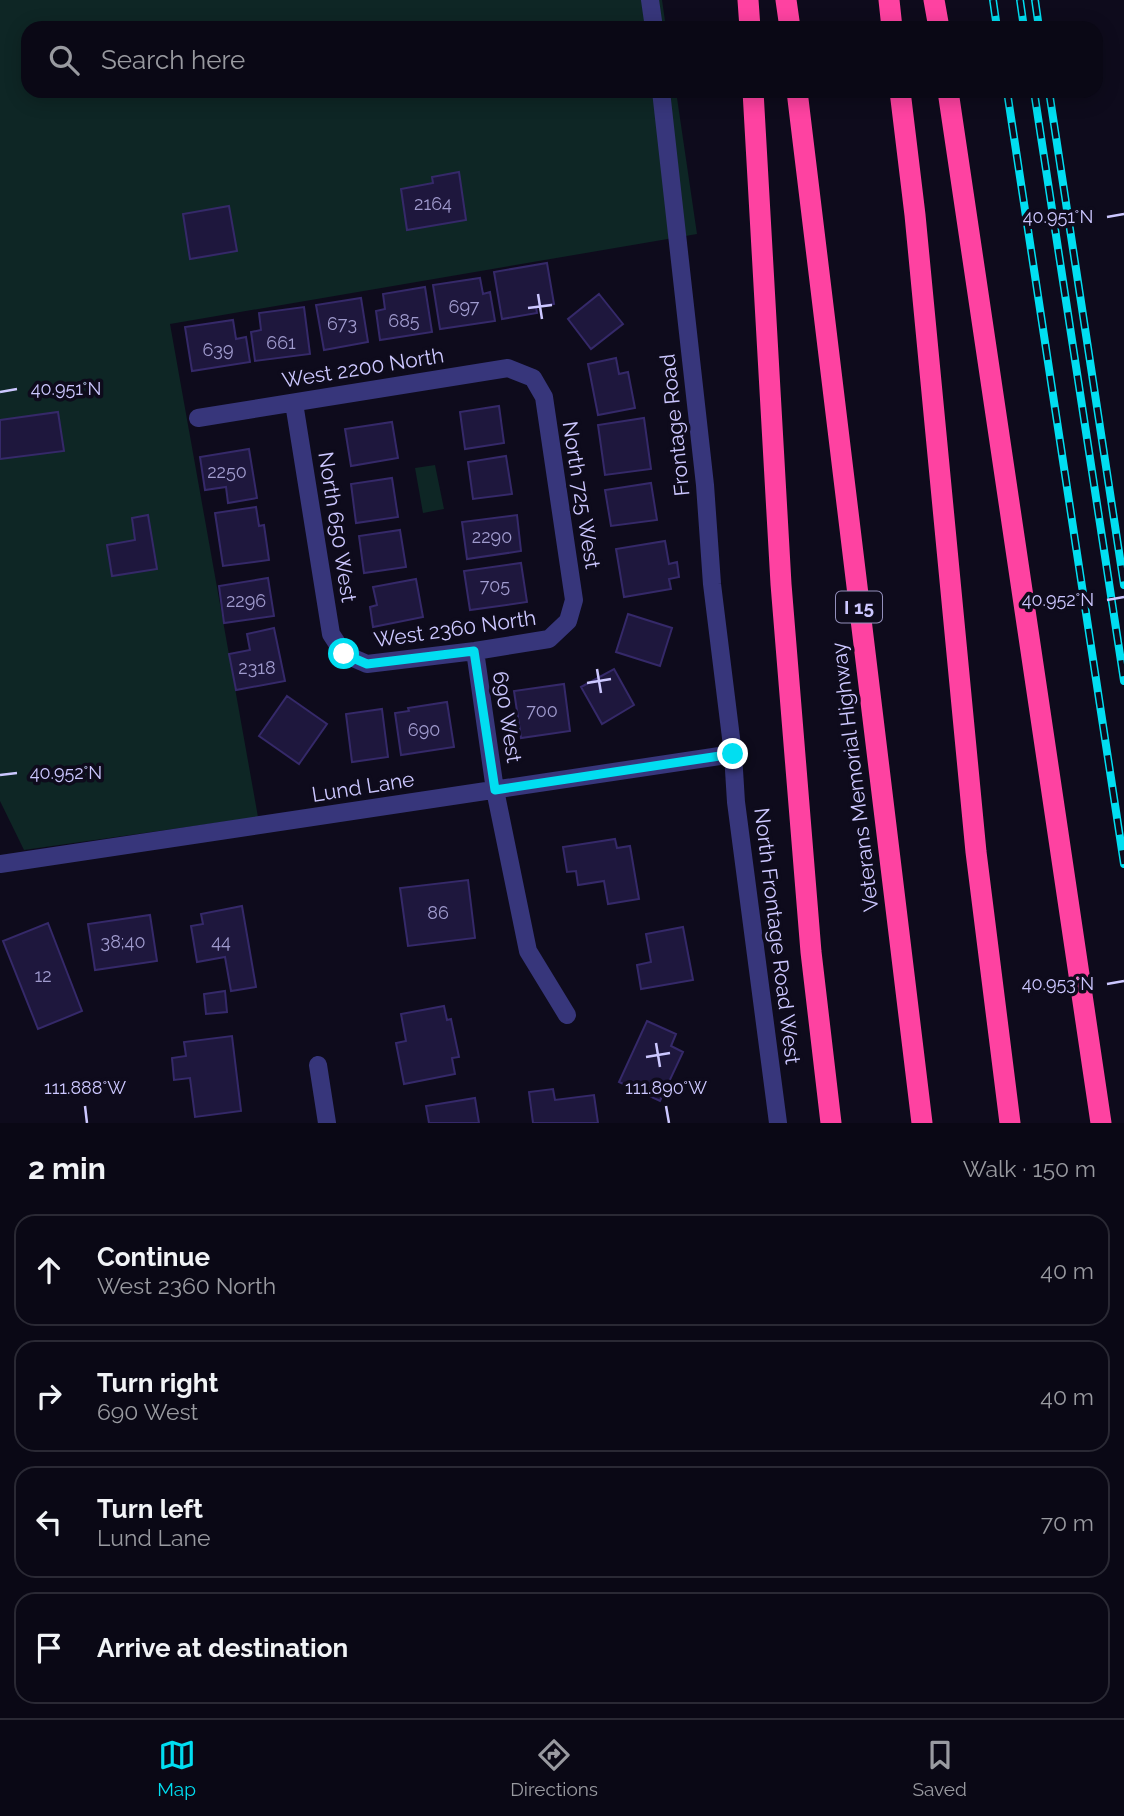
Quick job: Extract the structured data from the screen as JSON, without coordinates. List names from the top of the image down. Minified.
{"streets":{"highway":["I 15","Veterans Memorial Highway"],"street":["West 2200 North","Frontage Road","North 725 West","North 650 West","West 2360 North","690 West","Lund Lane","North Frontage Road West"]},"crossings":[["West 2200 North","North 725 West"],["West 2200 North","North 650 West"],["Frontage Road","Lund Lane"],["Frontage Road","North Frontage Road West"],["North 725 West","West 2360 North"],["North 650 West","West 2360 North"],["West 2360 North","690 West"],["690 West","Lund Lane"],["Lund Lane","North Frontage Road West"]],"house_numbers":["2164","697","685","673","661","639","2250","2290","705","2296","2318","700","690","86","38;40","44","12"],"page":{"search":"Search here","heading":["2 min","Walk · 150 m"],"list":[["Continue","West 2360 North","40 m"],["Turn right","690 West","40 m"],["Turn left","Lund Lane","70 m"],"Arrive at destination"],"nav":["Map","Directions","Saved"]},"coordinates":["40.951°N","40.952°N","40.953°N","111.888°W","111.890°W"]}
